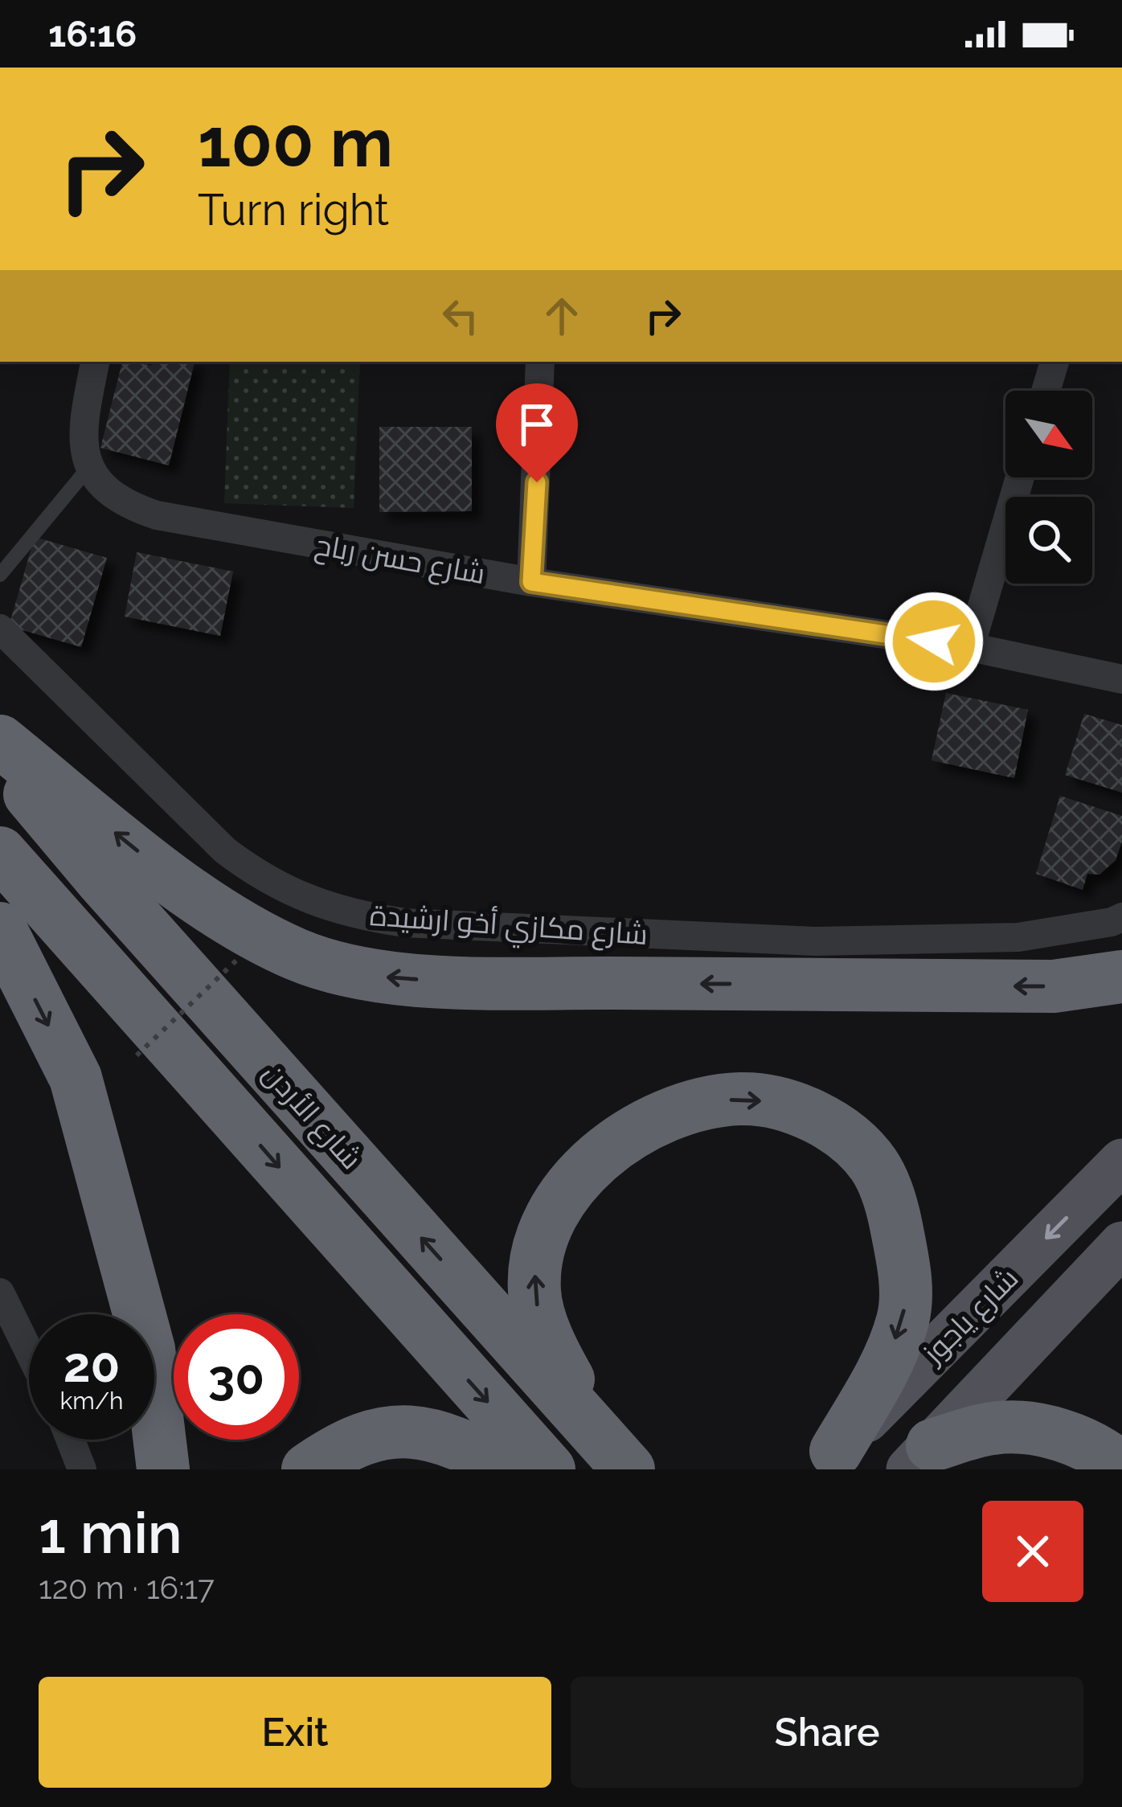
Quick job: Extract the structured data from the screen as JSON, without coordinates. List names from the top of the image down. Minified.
{"streets":{"highway":["شارع الأردن"],"main road":["شارع ياجوز"],"street":["شارع حسن رباح","شارع مكازي أخو ارشيدة"]},"north":"bottom right","page":{"status":"16:16","turn":["100 m","Turn right"],"speed":"20 km/h","limit":"30","heading":["1 min","120 m · 16:17"],"buttons":["Exit","Share"]}}
